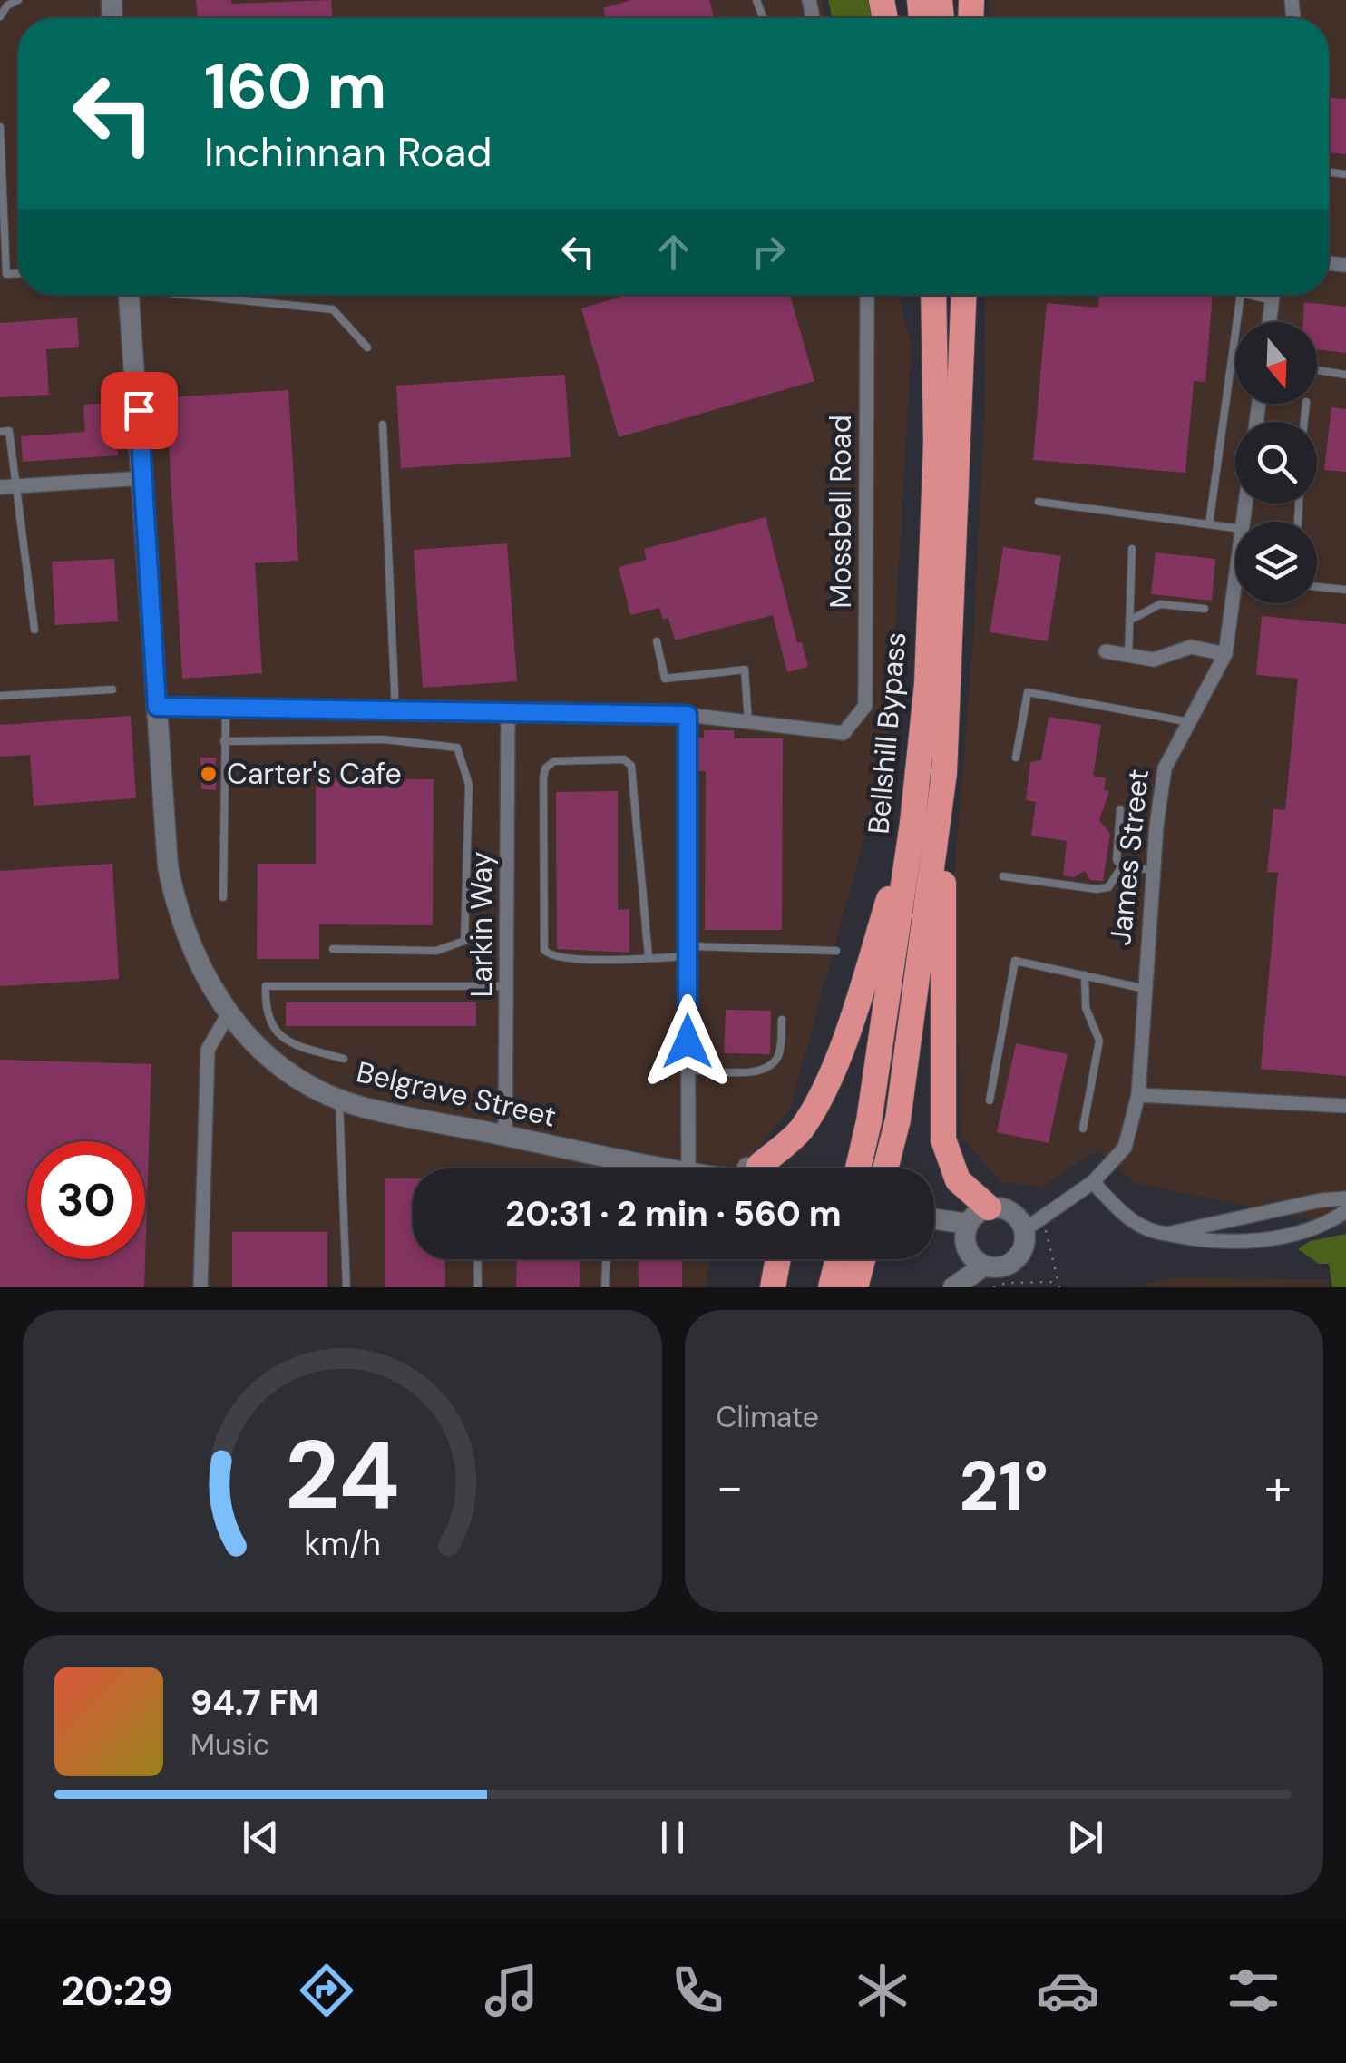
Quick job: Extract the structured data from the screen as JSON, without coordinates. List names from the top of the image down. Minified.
{"streets":{"highway":["Bellshill Bypass"],"street":["Mossbell Road","James Street","Larkin Way","Belgrave Street"]},"crossings":[["Larkin Way","Belgrave Street"]],"places":["Carter's Cafe"],"north":"bottom","page":{"turn":["160 m","Inchinnan Road"],"limit":"30","trip":"20:31 · 2 min · 560 m","tile":"Climate","heat":["−","21°","+"],"song":["94.7 FM","Music"],"tabs":"20:29","gauge":["24","km/h"]}}
